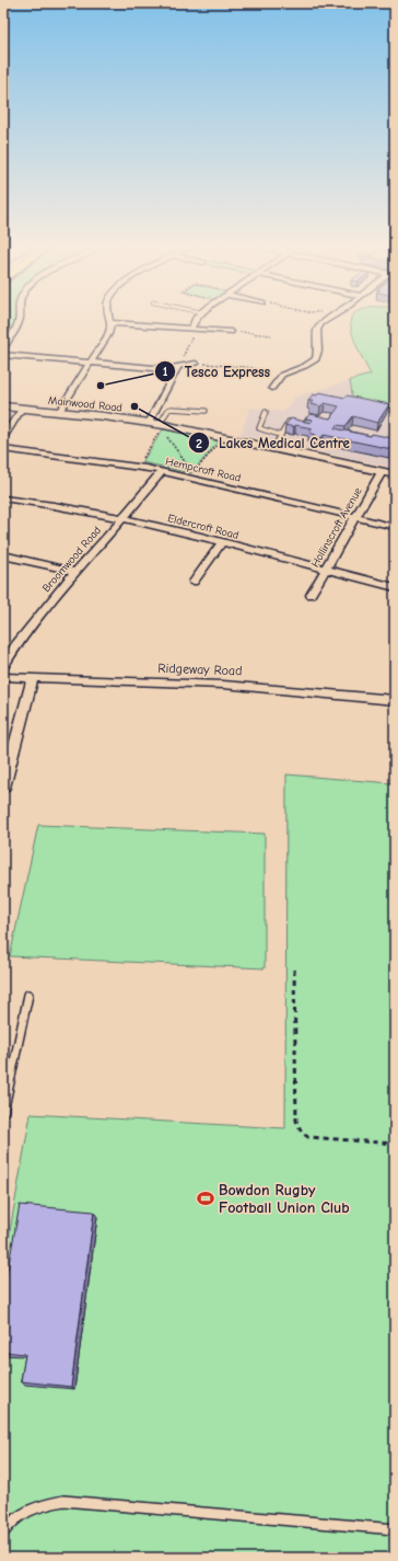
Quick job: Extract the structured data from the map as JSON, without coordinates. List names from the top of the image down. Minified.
{"streets":{"street":["Mainwood Road","Hempcroft Road","Eldercroft Road","Hollinscroft Avenue","Broomwood Road","Ridgeway Road"]},"crossings":[["Mainwood Road","Hollinscroft Avenue"],["Hempcroft Road","Hollinscroft Avenue"],["Hempcroft Road","Broomwood Road"],["Eldercroft Road","Hollinscroft Avenue"],["Eldercroft Road","Broomwood Road"]],"places":{"other":["Tesco Express","Lakes Medical Centre"],"sports":["Bowdon Rugby Football Union Club"]}}
